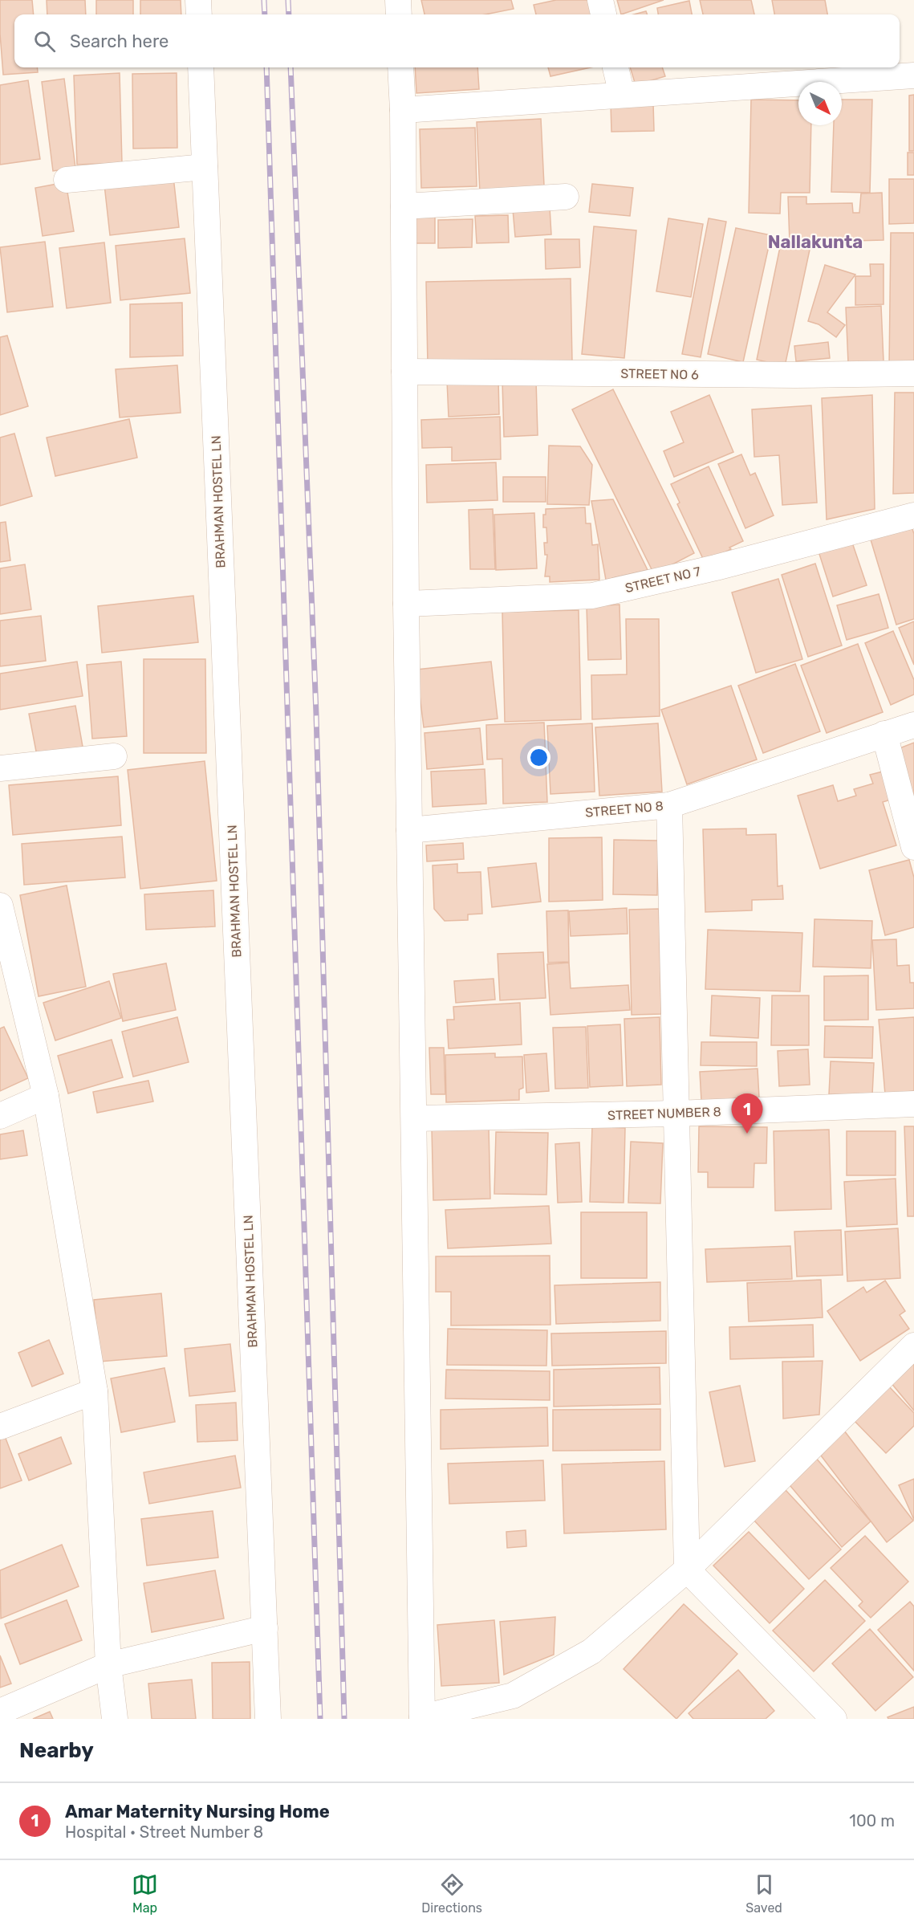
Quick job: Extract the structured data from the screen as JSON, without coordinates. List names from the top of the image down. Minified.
{"streets":{"street":["STREET NO 6","BRAHMAN HOSTEL LN","STREET NO 7","STREET NO 8","STREET NUMBER 8"]},"districts":["Nallakunta"],"north":"bottom right","page":{"search":"Search here","pins":"1","heading":"Nearby","list":[{"mark":"1","name":"Amar Maternity Nursing Home","note":"Hospital · Street Number 8","value":"100 m"}],"nav":["Map","Directions","Saved"]}}
